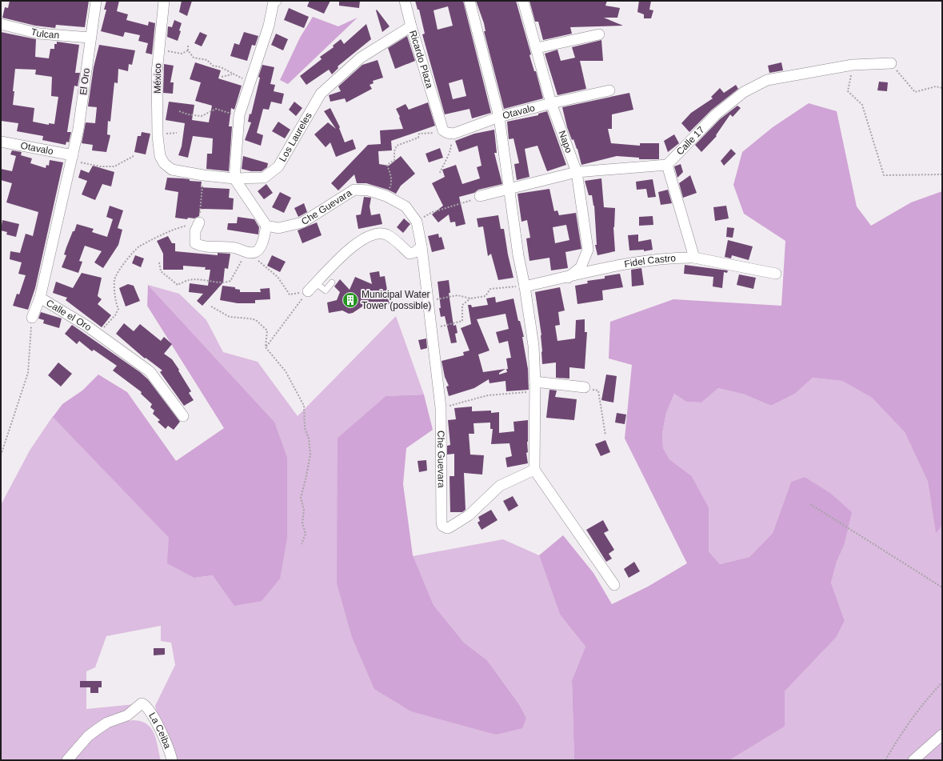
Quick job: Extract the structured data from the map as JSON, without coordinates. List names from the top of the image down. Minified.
{"streets":{"street":["Tulcan","Ricardo Plaza","México","El Oro","Otavalo","Los Laureles","Calle 17","Napo","Che Guevara","Fidel Castro","Calle el Oro","La Ceiba"]},"crossings":[["Tulcan","El Oro"],["Ricardo Plaza","Los Laureles"],["México","Los Laureles"],["El Oro","Otavalo"],["El Oro","Calle el Oro"],["Otavalo","Napo"],["Otavalo","Calle el Oro"],["Napo","Fidel Castro"]],"places":{"building":["Municipal Water Tower (possible)"]}}
